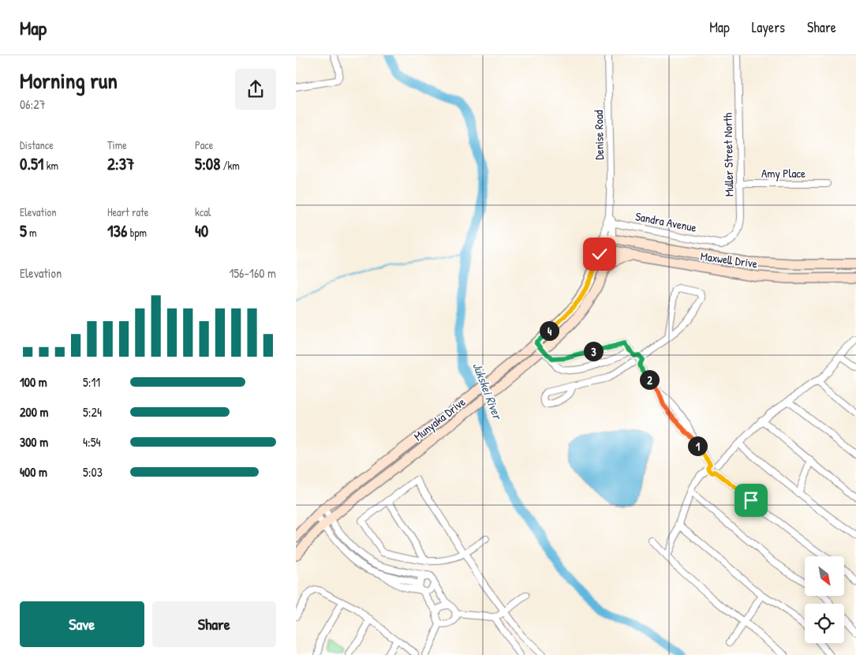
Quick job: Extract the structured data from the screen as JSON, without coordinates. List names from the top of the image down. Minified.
{"streets":{"main road":["Maxwell Drive","Munyaka Drive"],"street":["Denise Road","Muller Street North","Amy Place","Sandra Avenue"]},"crossings":[["Denise Road","Sandra Avenue"],["Muller Street North","Amy Place"],["Muller Street North","Sandra Avenue"],["Maxwell Drive","Munyaka Drive"]],"water":["Jukskei River"],"north":"bottom right","page":{"header":"Map","nav":["Map","Layers","Share"],"heading":["Morning run","06:27"],"stats":[["Distance","0.51 km"],["Time","2:37"],["Pace","5:08 /km"],["Elevation","5 m"],["Heart rate","136 bpm"],["kcal","40"]],"chart":["Elevation","156–160 m"],"pins":["4","3","2","1"],"list":[{"name":"100 m","note":"5:11"},{"name":"200 m","note":"5:24"},{"name":"300 m","note":"4:54"},{"name":"400 m","note":"5:03"}],"buttons":["Save","Share"]}}
